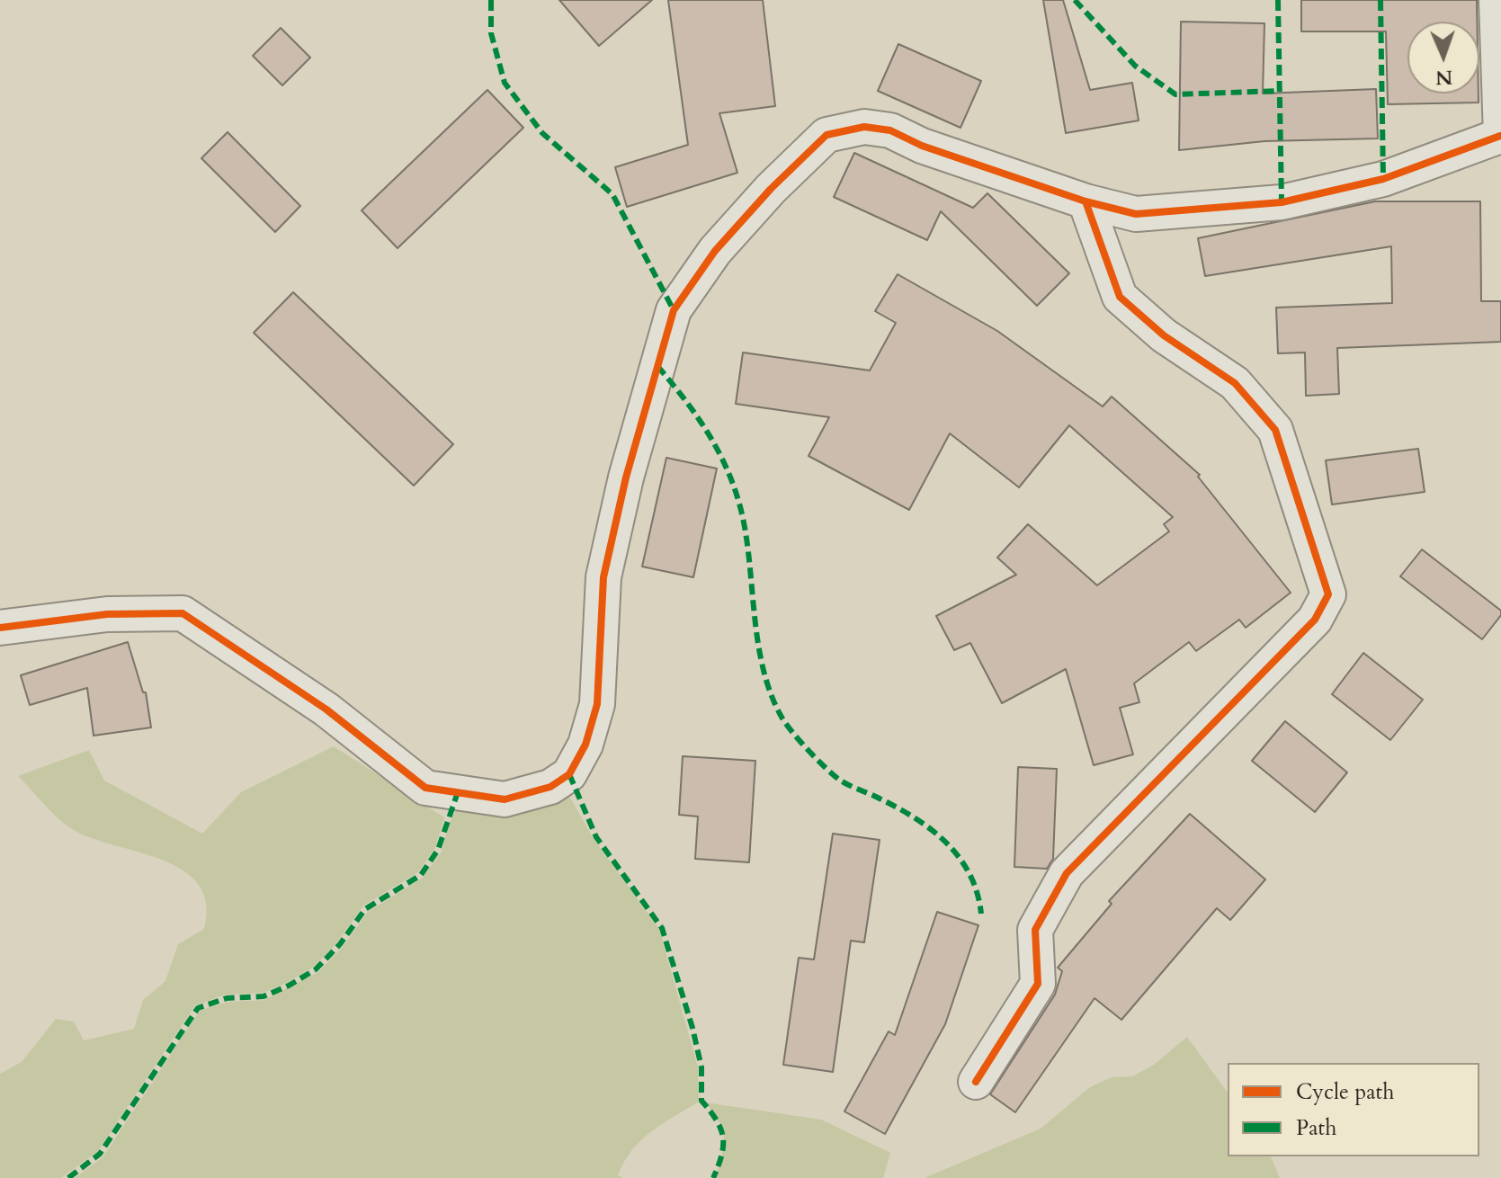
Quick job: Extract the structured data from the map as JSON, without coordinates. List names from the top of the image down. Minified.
{"legend":["Cycle path","Path"],"north":"bottom"}
